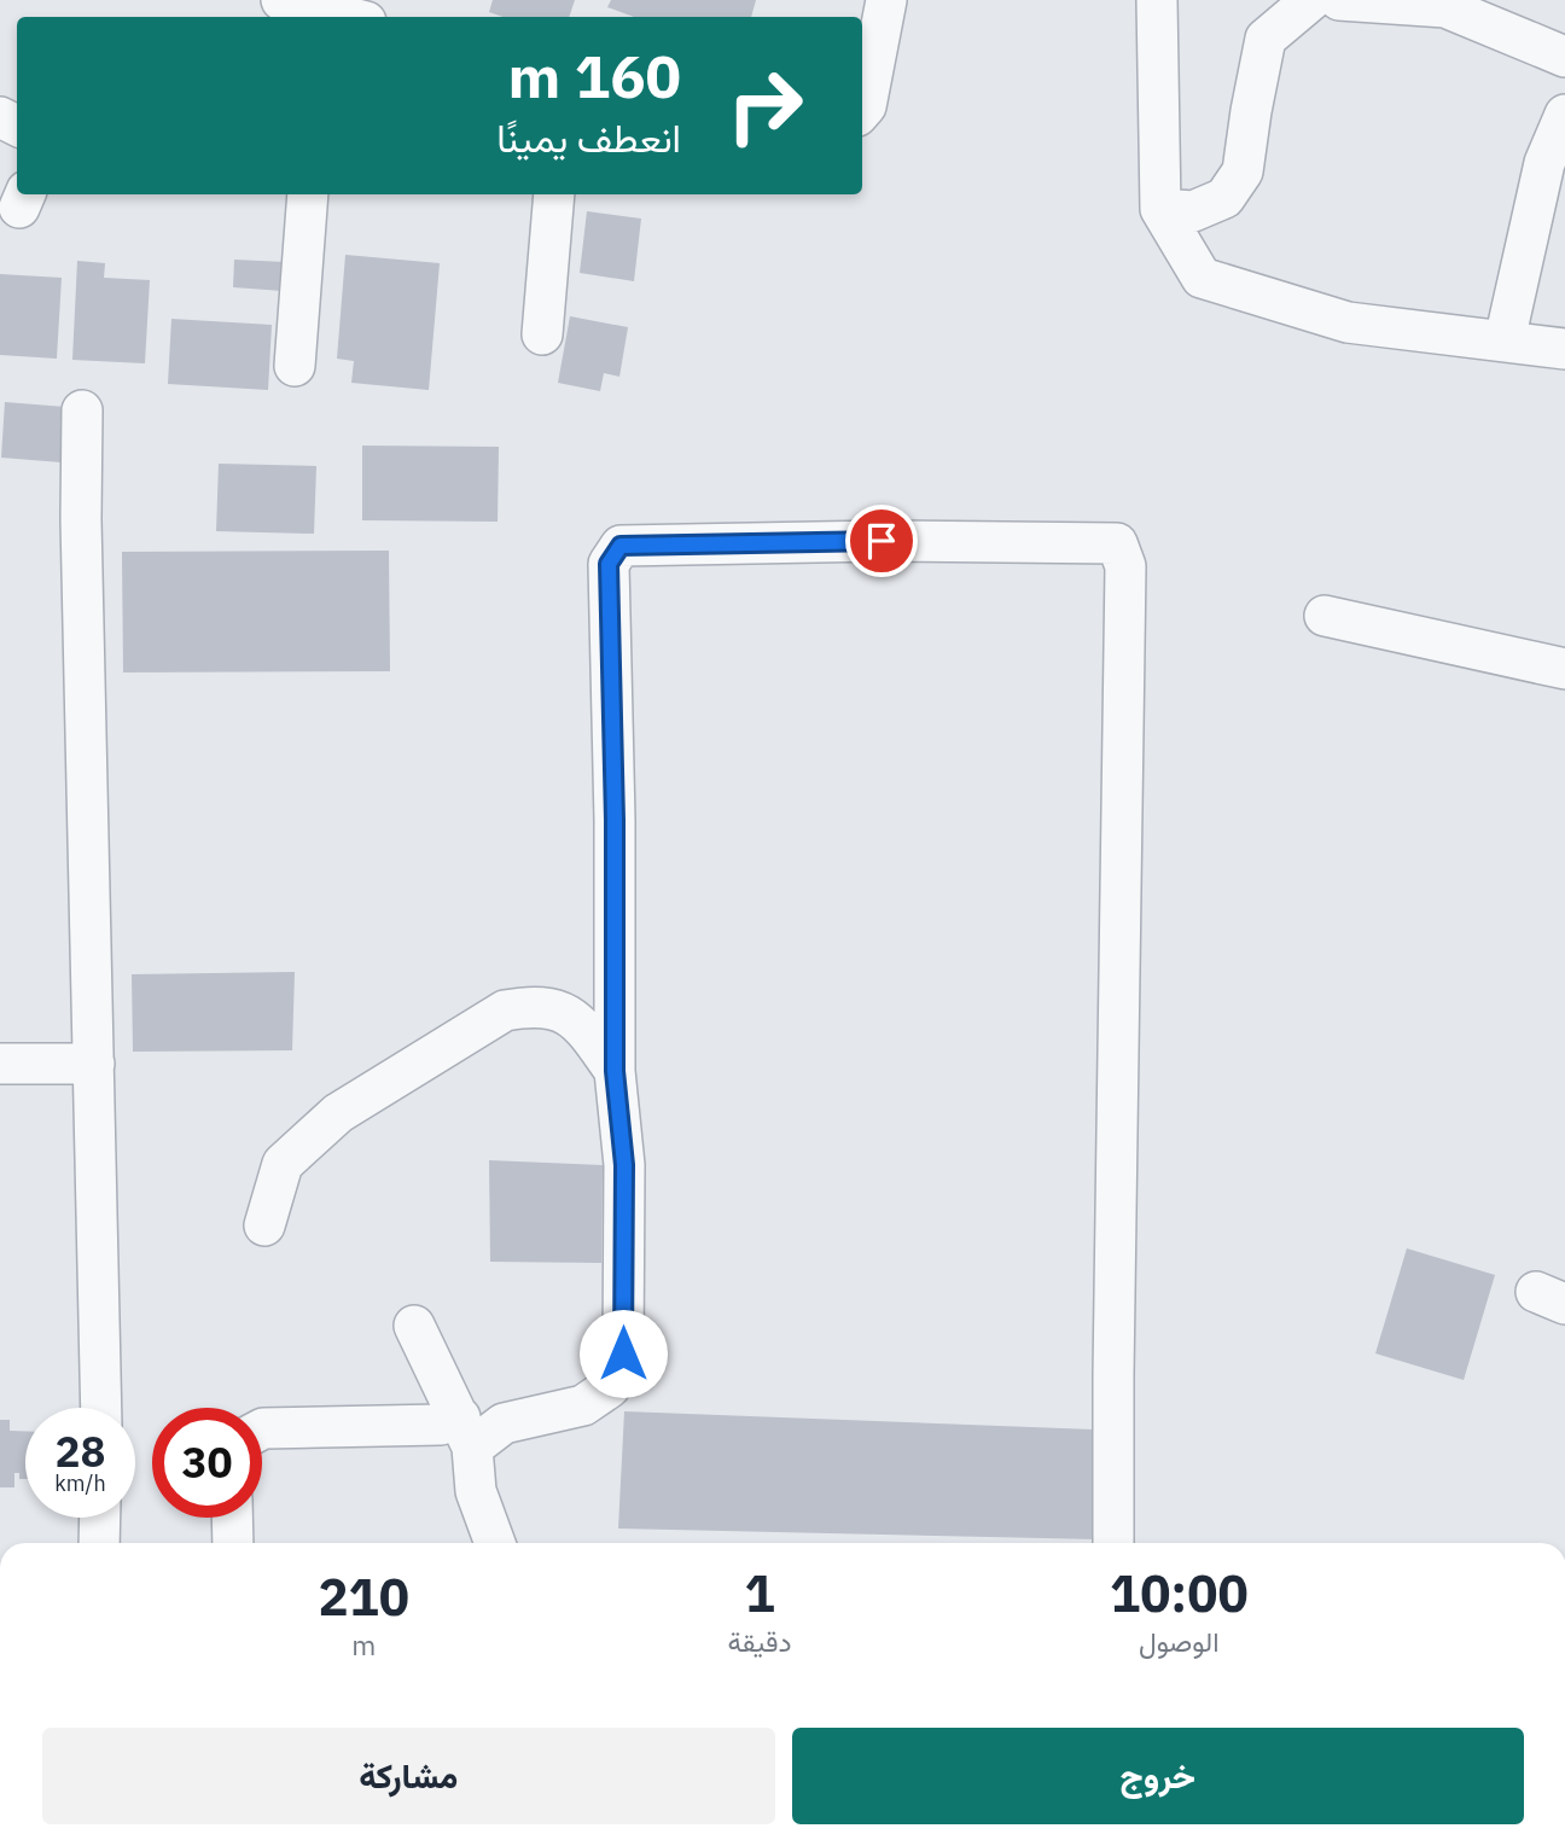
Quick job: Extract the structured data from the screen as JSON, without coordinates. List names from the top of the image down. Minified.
{"page":{"turn":["160 m","انعطف يمينًا"],"speed":"28 km/h","limit":"30","eta":["10:00","الوصول","1","دقيقة","210","m"],"buttons":["خروج","مشاركة"]}}
